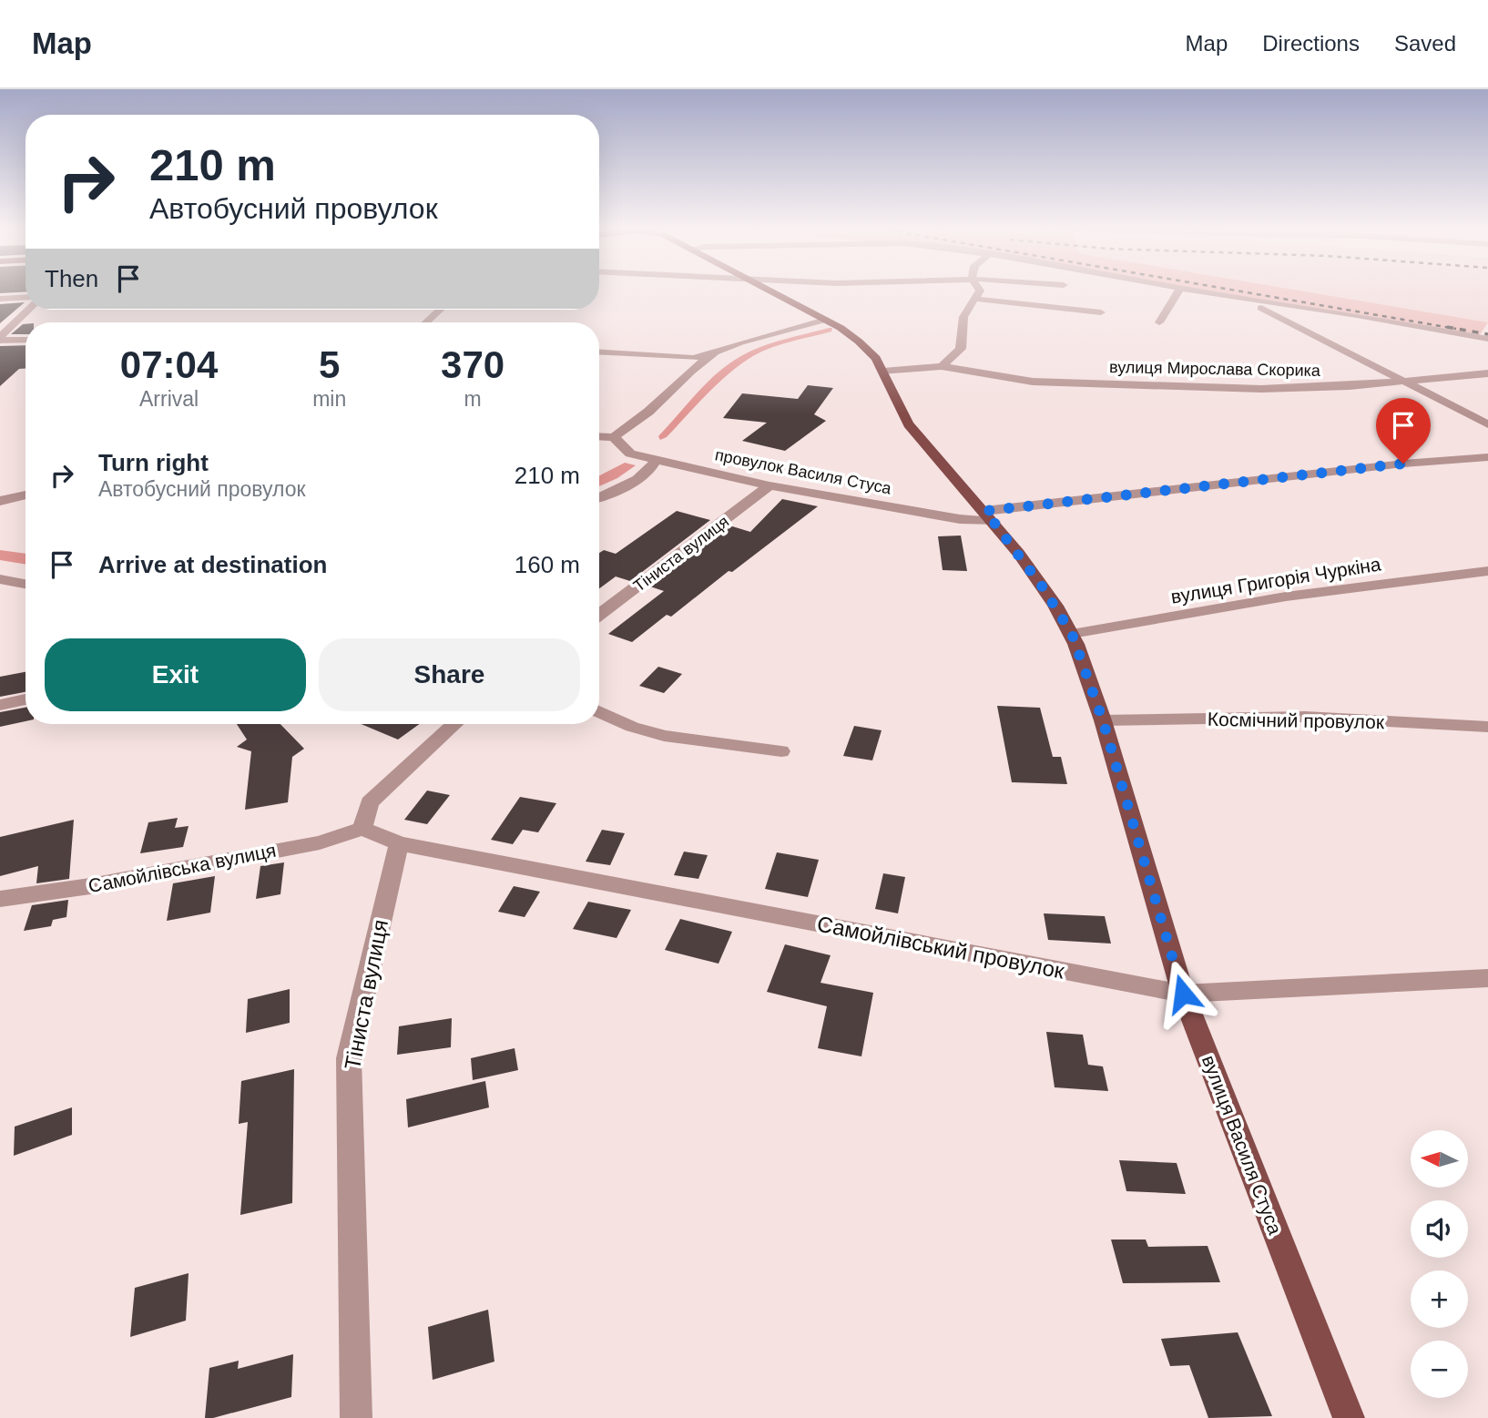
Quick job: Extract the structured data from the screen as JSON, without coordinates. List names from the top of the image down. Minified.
{"streets":{"main road":["вулиця Василя Стуса"],"street":["вулиця Мирослава Скорика","провулок Василя Стуса","Тіниста вулиця","вулиця Григорія Чуркіна","Космічний провулок","Самойлівська вулиця","Самойлівський провулок"]},"crossings":[["вулиця Мирослава Скорика","вулиця Василя Стуса"],["провулок Василя Стуса","Тіниста вулиця"],["провулок Василя Стуса","вулиця Василя Стуса"],["Тіниста вулиця","Самойлівський провулок"],["вулиця Григорія Чуркіна","вулиця Василя Стуса"],["Космічний провулок","вулиця Василя Стуса"],["Самойлівський провулок","вулиця Василя Стуса"]],"north":"left","page":{"header":"Map","nav":["Map","Directions","Saved"],"turn":["210 m","Автобусний провулок"],"then":"Then","eta":["07:04","Arrival","5","min","370","m"],"list":[{"name":"Turn right","note":"Автобусний провулок","value":"210 m"},{"name":"Arrive at destination","value":"160 m"}],"buttons":["Exit","Share"],"map_buttons":["+","−"]}}
